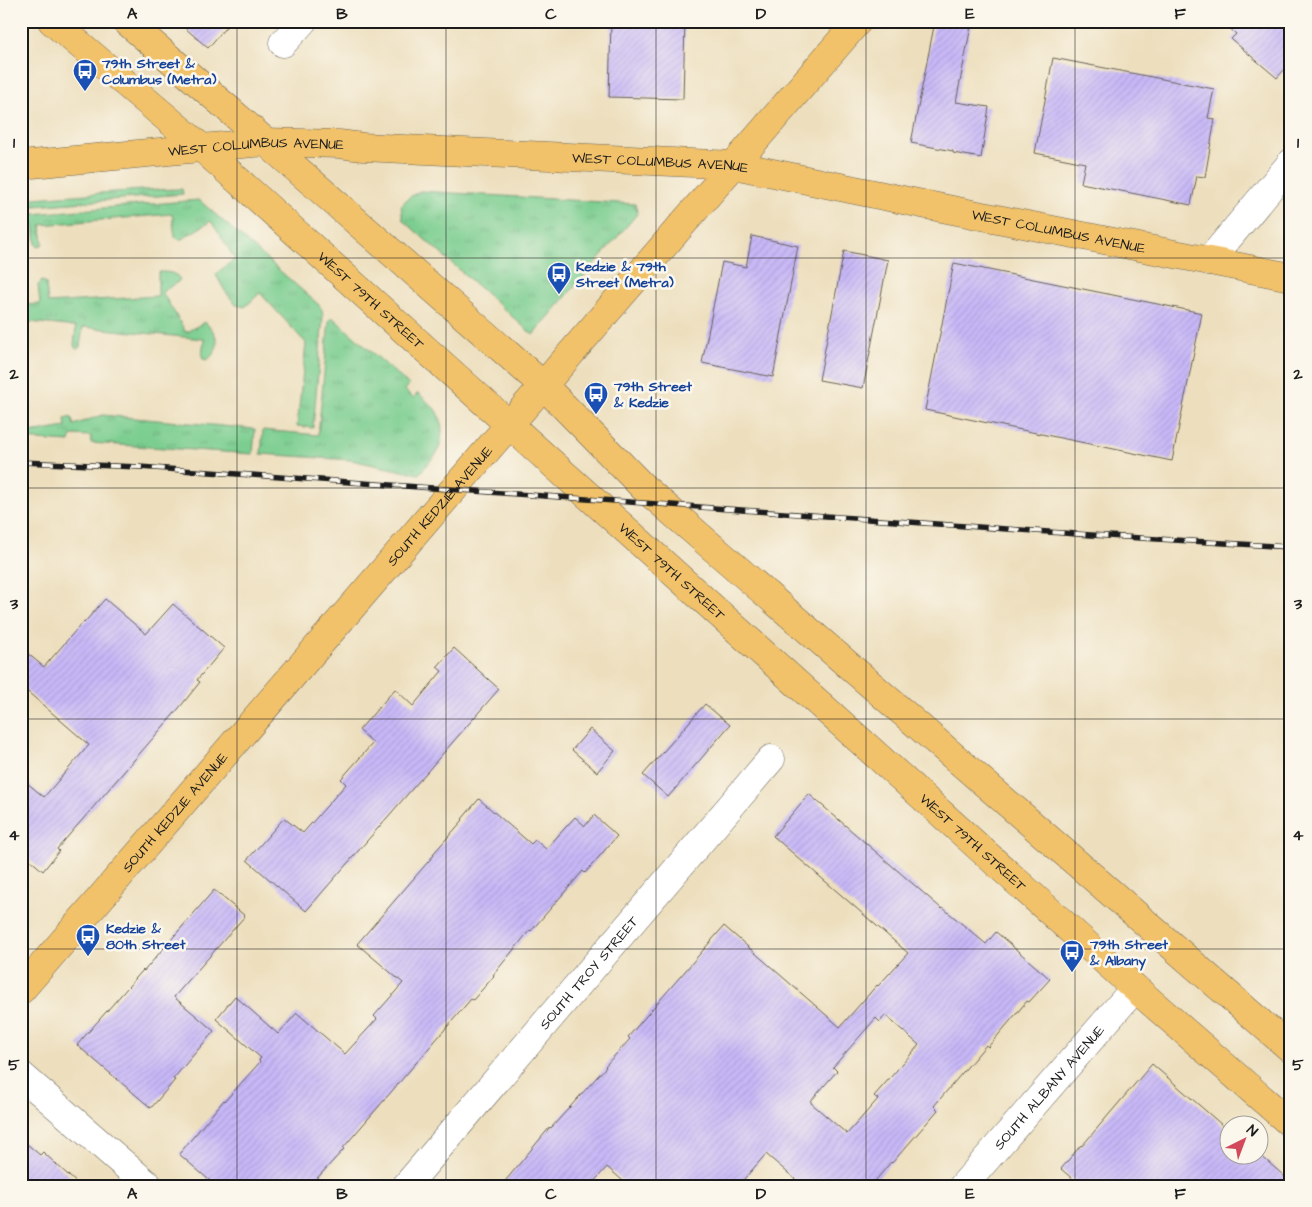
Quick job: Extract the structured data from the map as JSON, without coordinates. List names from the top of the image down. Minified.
{"streets":{"main road":["WEST COLUMBUS AVENUE","WEST 79TH STREET","SOUTH KEDZIE AVENUE"],"street":["SOUTH TROY STREET","SOUTH ALBANY AVENUE"]},"crossings":[["WEST COLUMBUS AVENUE","WEST 79TH STREET"],["WEST COLUMBUS AVENUE","SOUTH KEDZIE AVENUE"],["WEST 79TH STREET","SOUTH KEDZIE AVENUE"],["WEST 79TH STREET","SOUTH ALBANY AVENUE"]],"places":{"bus stop":["79th Street & Columbus (Metra)","Kedzie & 79th Street (Metra)","79th Street & Kedzie","Kedzie & 80th Street","79th Street & Albany"]},"north":"top right","grid":{"columns":["A","B","C","D","E","F"],"rows":["1","2","3","4","5"]}}
